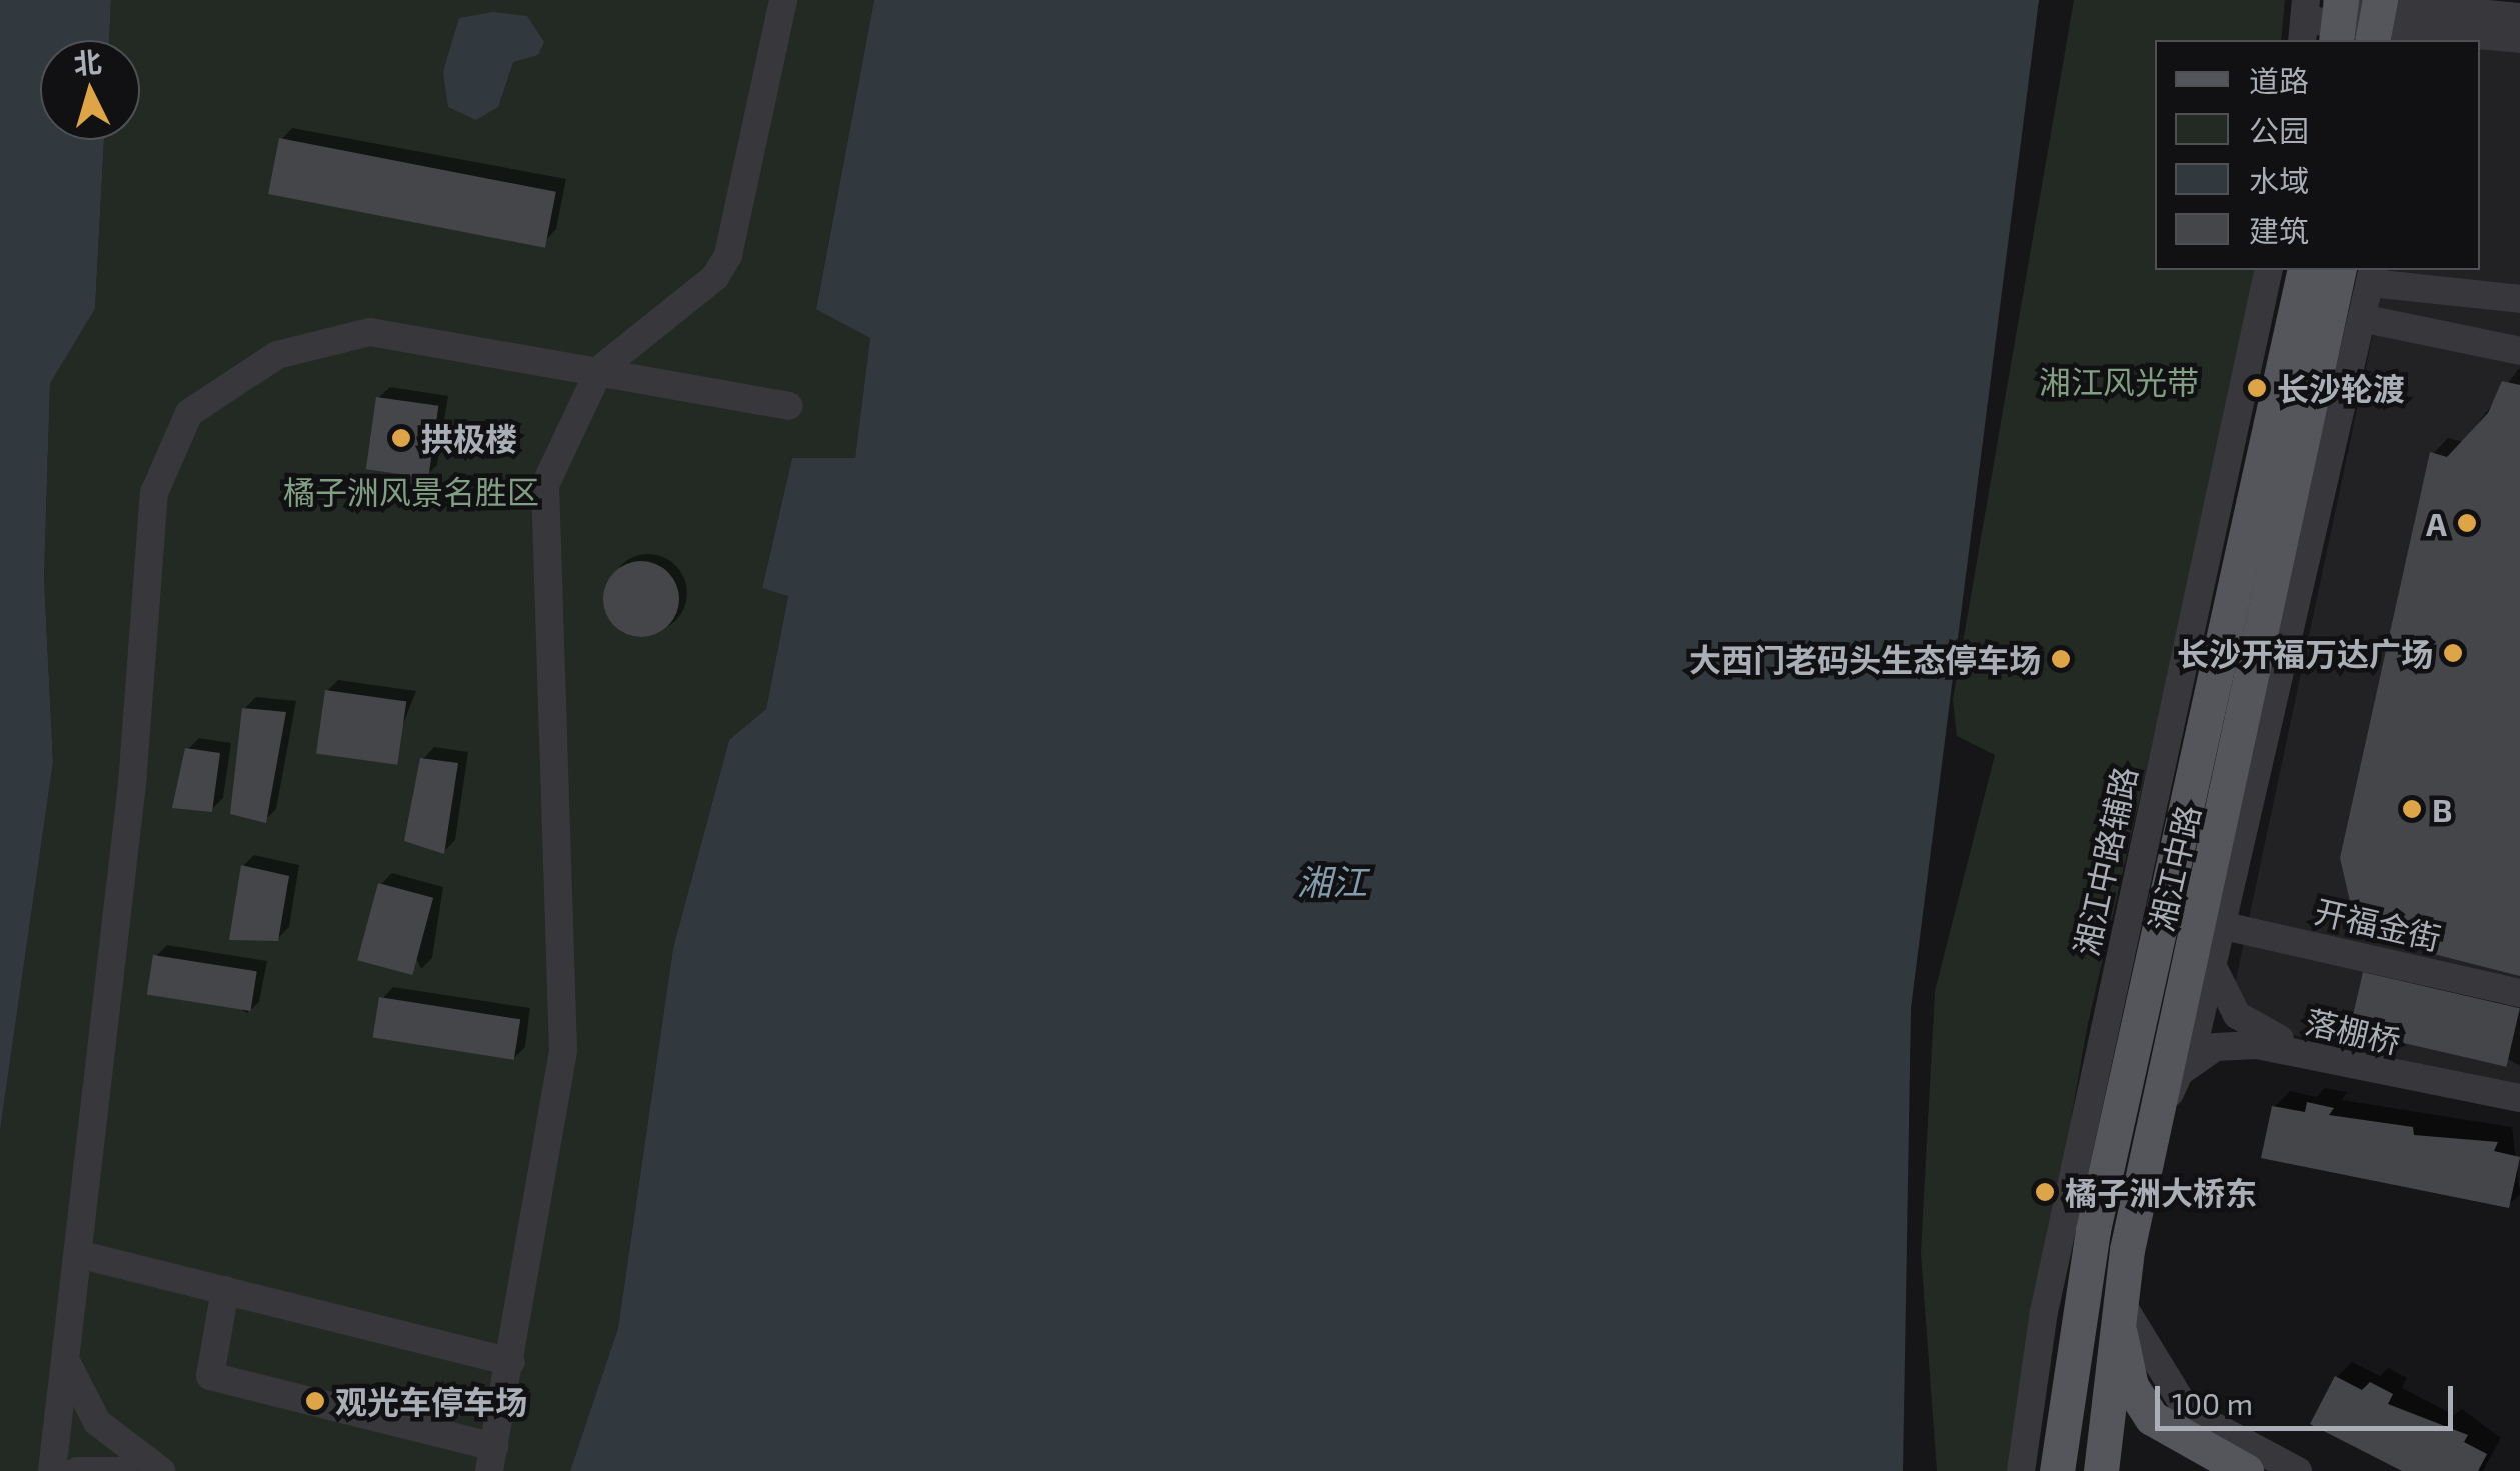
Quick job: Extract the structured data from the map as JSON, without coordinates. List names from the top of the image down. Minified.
{"streets":{"main road":["湘江中路"],"street":["湘江中路辅路","开福金街","落棚桥"]},"crossings":[["湘江中路","开福金街"],["湘江中路","落棚桥"]],"water":["湘江"],"parks":["湘江风光带","橘子洲风景名胜区"],"places":["长沙轮渡","拱极楼","A","长沙开福万达广场","大西门老码头生态停车场","B","橘子洲大桥东","观光车停车场"],"legend":["道路","公园","水域","建筑"],"scale_bar":"100 m","north":"top"}
